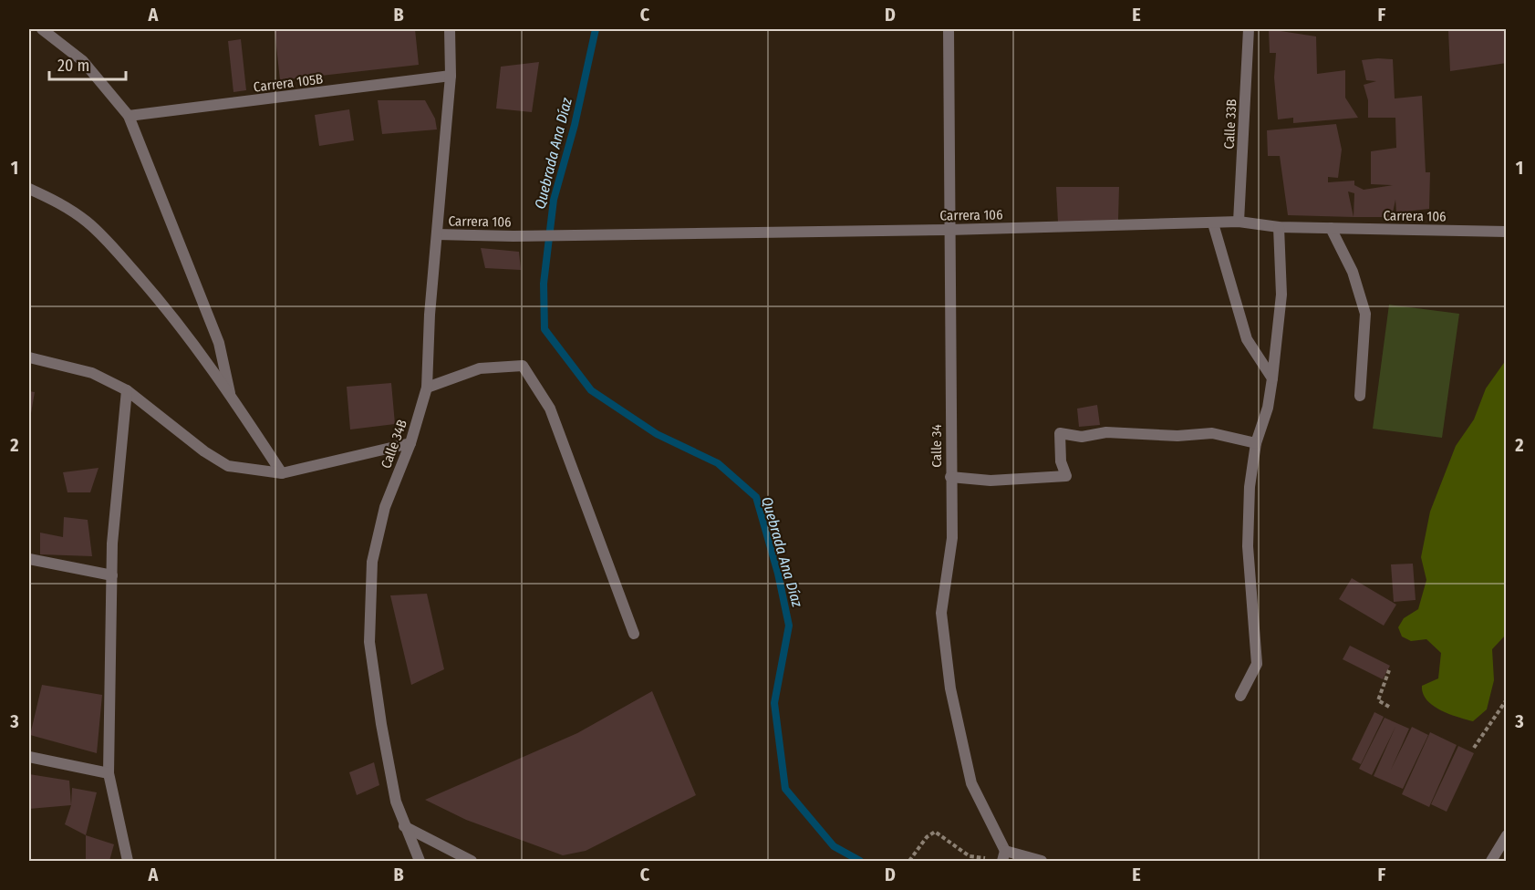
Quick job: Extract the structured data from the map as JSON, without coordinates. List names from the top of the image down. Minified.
{"streets":{"street":["Carrera 105B","Calle 33B","Carrera 106","Calle 34B","Calle 34"]},"crossings":[["Carrera 105B","Calle 34B"],["Calle 33B","Carrera 106"],["Carrera 106","Calle 34B"],["Carrera 106","Calle 34"]],"water":["Quebrada Ana Díaz"],"scale_bar":"20 m","grid":{"columns":["A","B","C","D","E","F"],"rows":["1","2","3"]}}
